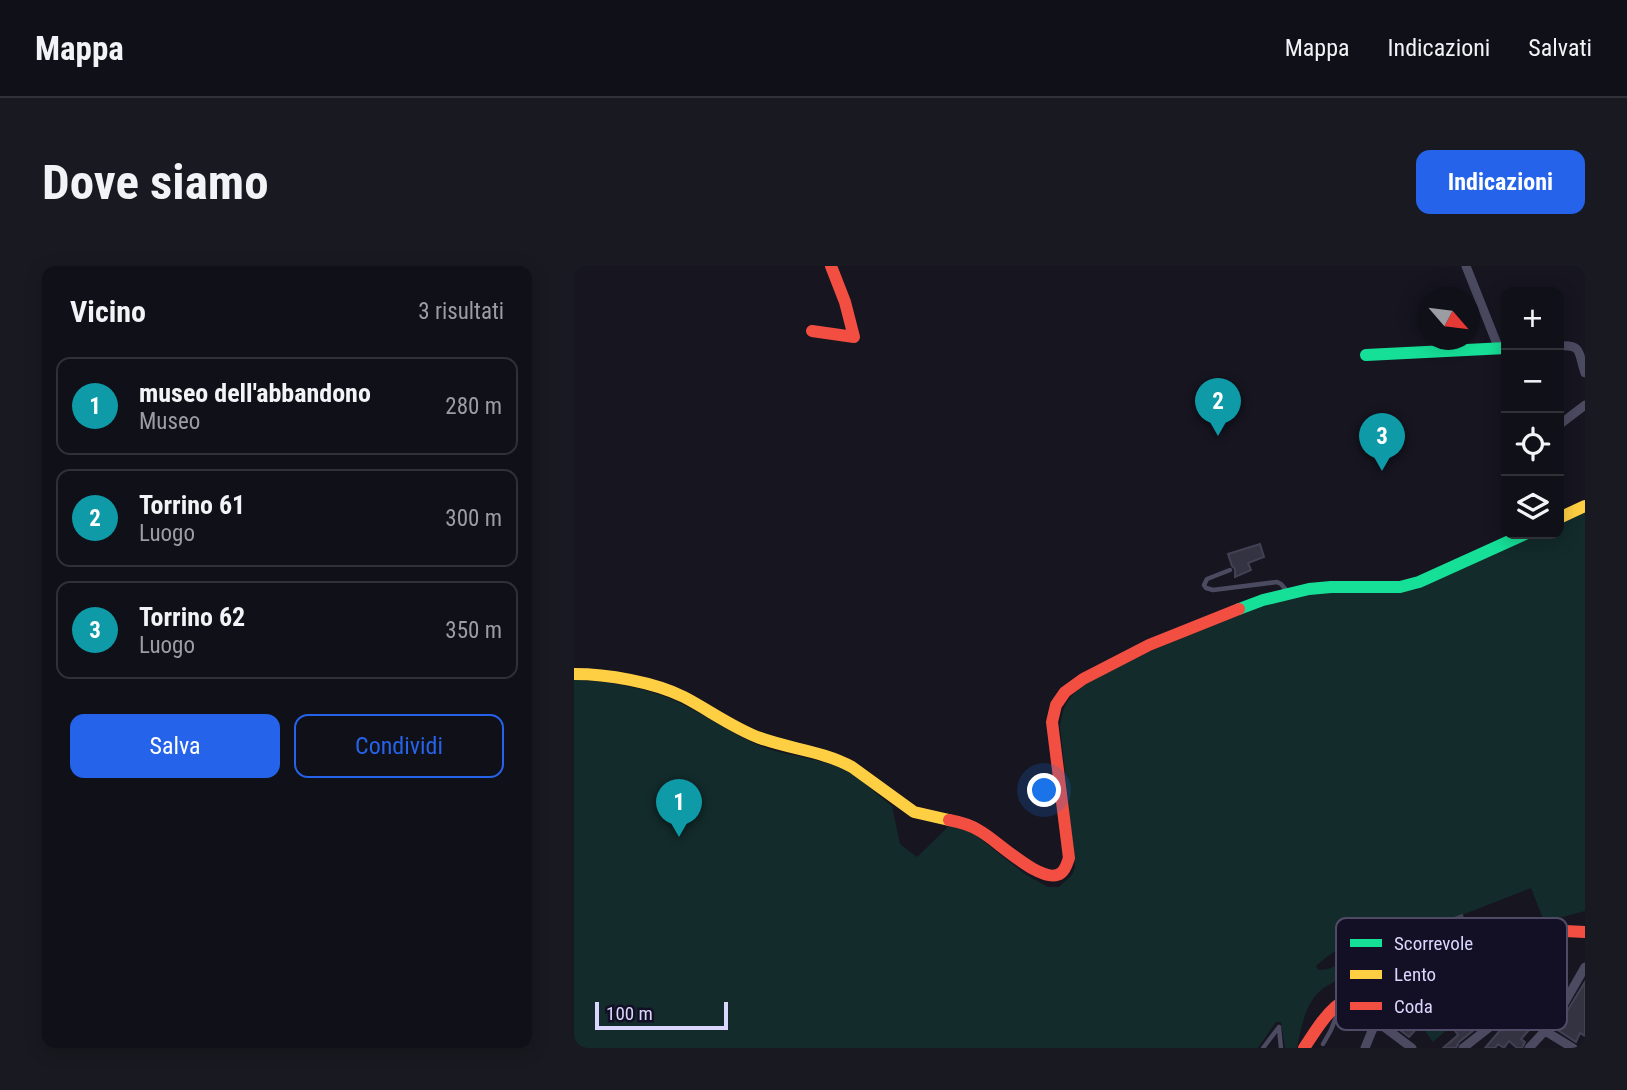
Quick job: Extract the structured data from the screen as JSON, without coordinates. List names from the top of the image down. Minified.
{"legend":["Scorrevole","Lento","Coda"],"scale_bar":"100 m","north":"bottom right","page":{"header":"Mappa","nav":["Mappa","Indicazioni","Salvati"],"buttons":["Indicazioni",["Salva","Condividi"]],"title":"Dove siamo","heading":["Vicino","3 risultati"],"map_buttons":["+","−"],"list":[{"mark":"1","name":"museo dell'abbandono","note":"Museo","value":"280 m"},{"mark":"2","name":"Torrino 61","note":"Luogo","value":"300 m"},{"mark":"3","name":"Torrino 62","note":"Luogo","value":"350 m"}],"pins":["2","3","1"],"scale":"100 m"}}
